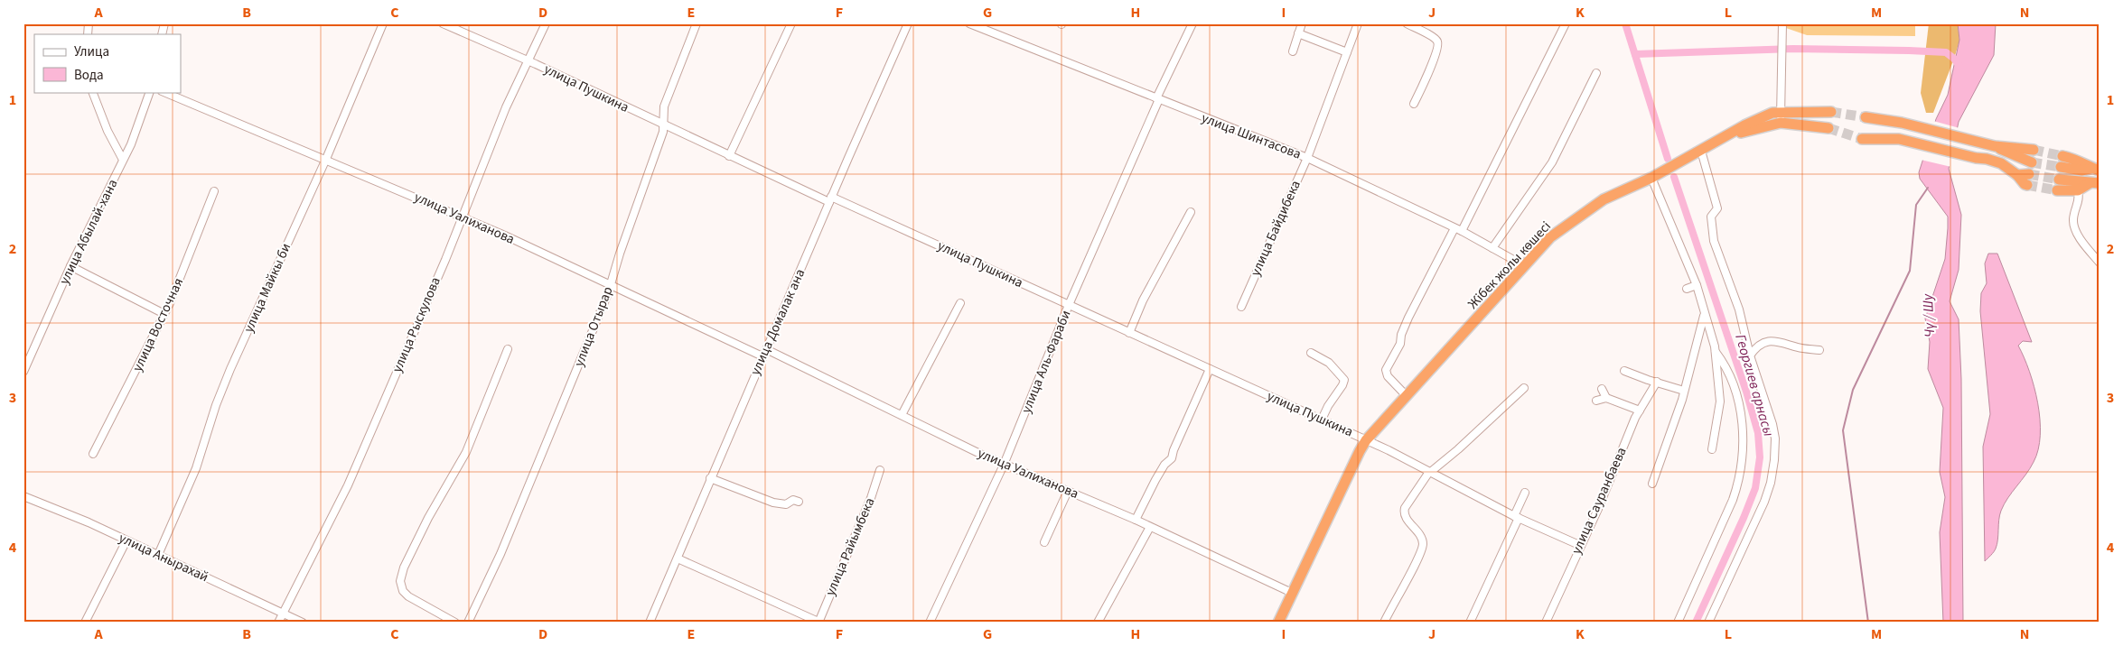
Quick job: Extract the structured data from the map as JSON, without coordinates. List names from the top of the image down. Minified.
{"streets":{"highway":["Жібек жолы көшесі"],"street":["улица Пушкина","улица Шинтасова","улица Уалиханова","улица Байдибека","улица Абылай-хана","улица Майкы би","улица Домалак ана","улица Восточная","улица Рыскулова","улица Отырар","улица Аль-Фараби","улица Сауранбаева","улица Райымбека","улица Анырахай"]},"crossings":[["улица Пушкина","Жібек жолы көшесі"],["улица Пушкина","улица Домалак ана"],["улица Пушкина","улица Рыскулова"],["улица Пушкина","улица Отырар"],["улица Пушкина","улица Аль-Фараби"],["улица Пушкина","улица Сауранбаева"],["улица Шинтасова","улица Байдибека"],["улица Шинтасова","Жібек жолы көшесі"],["улица Шинтасова","улица Аль-Фараби"],["улица Уалиханова","Жібек жолы көшесі"],["улица Уалиханова","улица Майкы би"],["улица Уалиханова","улица Домалак ана"],["улица Уалиханова","улица Рыскулова"],["улица Уалиханова","улица Отырар"],["улица Уалиханова","улица Аль-Фараби"],["улица Майкы би","улица Анырахай"],["улица Рыскулова","улица Анырахай"]],"water":["Чү / Шу","Георгиев арнасы"],"legend":["Улица","Вода"],"grid":{"columns":["A","B","C","D","E","F","G","H","I","J","K","L","M","N"],"rows":["1","2","3","4"]}}
